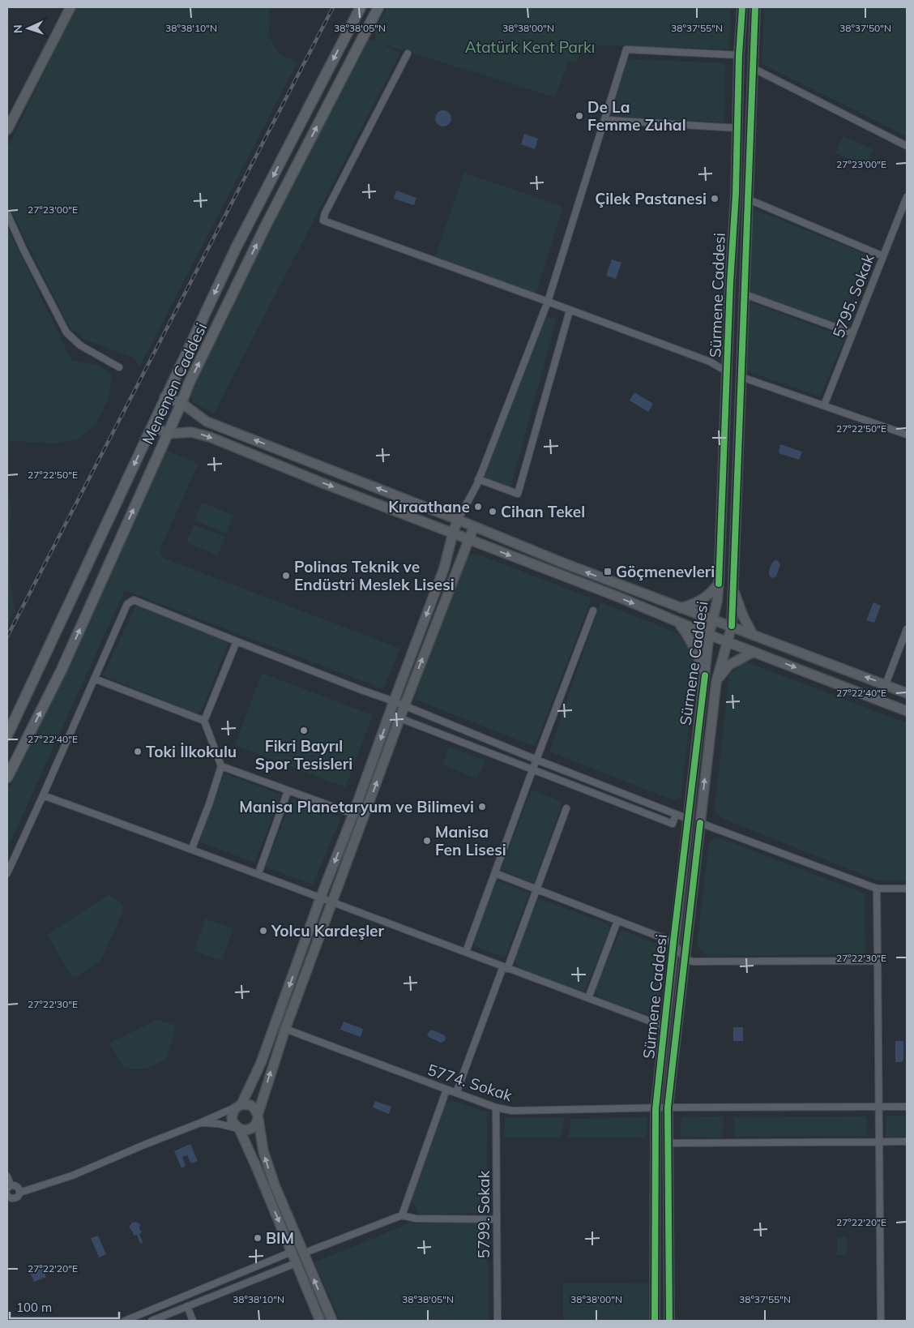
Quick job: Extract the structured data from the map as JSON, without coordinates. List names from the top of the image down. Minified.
{"streets":{"main road":["Menemen Caddesi"],"street":["Sürmene Caddesi","5795. Sokak","5774. Sokak","5799. Sokak"]},"crossings":[["Sürmene Caddesi","5774. Sokak"],["5774. Sokak","5799. Sokak"]],"parks":["Atatürk Kent Parkı"],"places":{"other":["De La Femme Zuhal","Çilek Pastanesi","Kıraathane","Cihan Tekel","Polinas Teknik ve Endüstri Meslek Lisesi","Fikri Bayrıl Spor Tesisleri","Toki İlkokulu","Manisa Planetaryum ve Bilimevi","Manisa Fen Lisesi","Yolcu Kardeşler","BIM"],"transit":["Göçmenevleri"]},"scale_bar":"100 m","north":"left","coordinates":["38°38'10\"N","38°38'05\"N","38°38'00\"N","38°37'55\"N","38°37'50\"N","27°23'00\"E","27°22'50\"E","27°22'40\"E","27°22'30\"E","27°22'20\"E"]}
